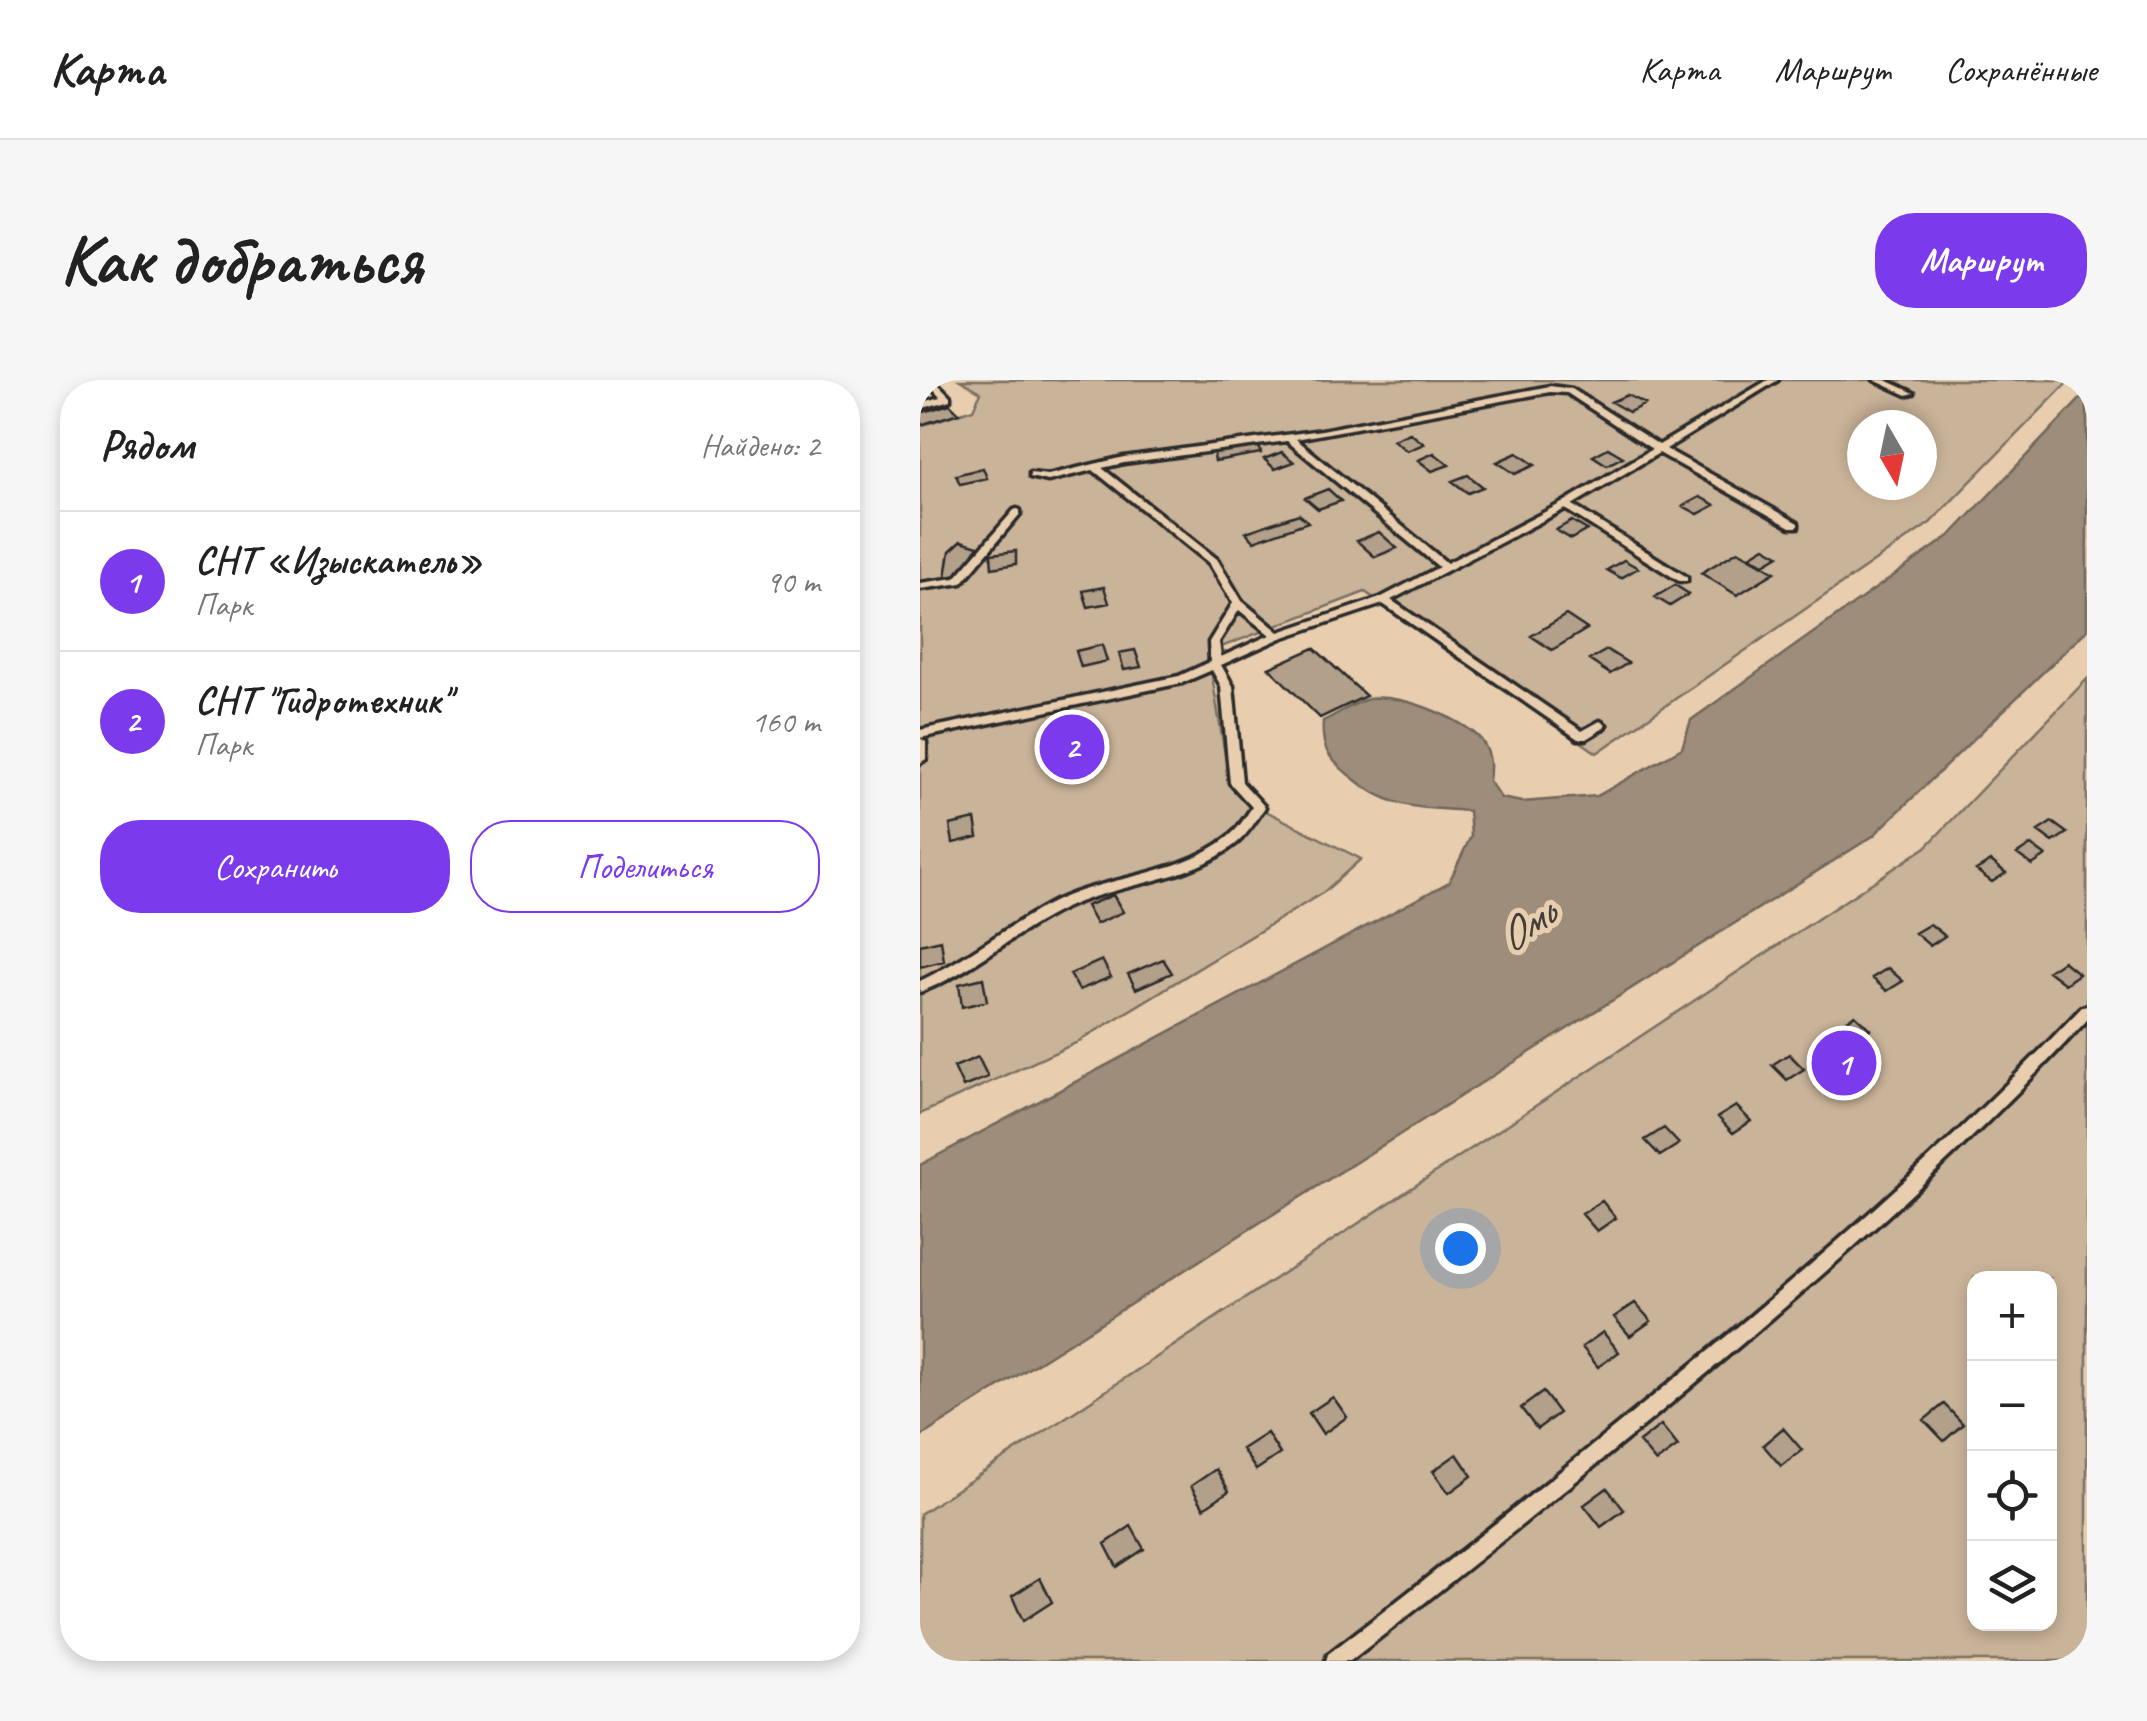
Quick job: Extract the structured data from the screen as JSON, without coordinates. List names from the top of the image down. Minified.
{"water":["Омь"],"north":"bottom","page":{"header":"Карта","nav":["Карта","Маршрут","Сохранённые"],"buttons":["Маршрут",["Сохранить","Поделиться"]],"title":"Как добраться","heading":["Рядом","Найдено: 2"],"list":[{"mark":"1","name":"СНТ «Изыскатель»","note":"Парк","value":"90 m"},{"mark":"2","name":"СНТ \"Гидротехник\"","note":"Парк","value":"160 m"}],"pins":["2","1"],"map_buttons":["+","−"]}}
